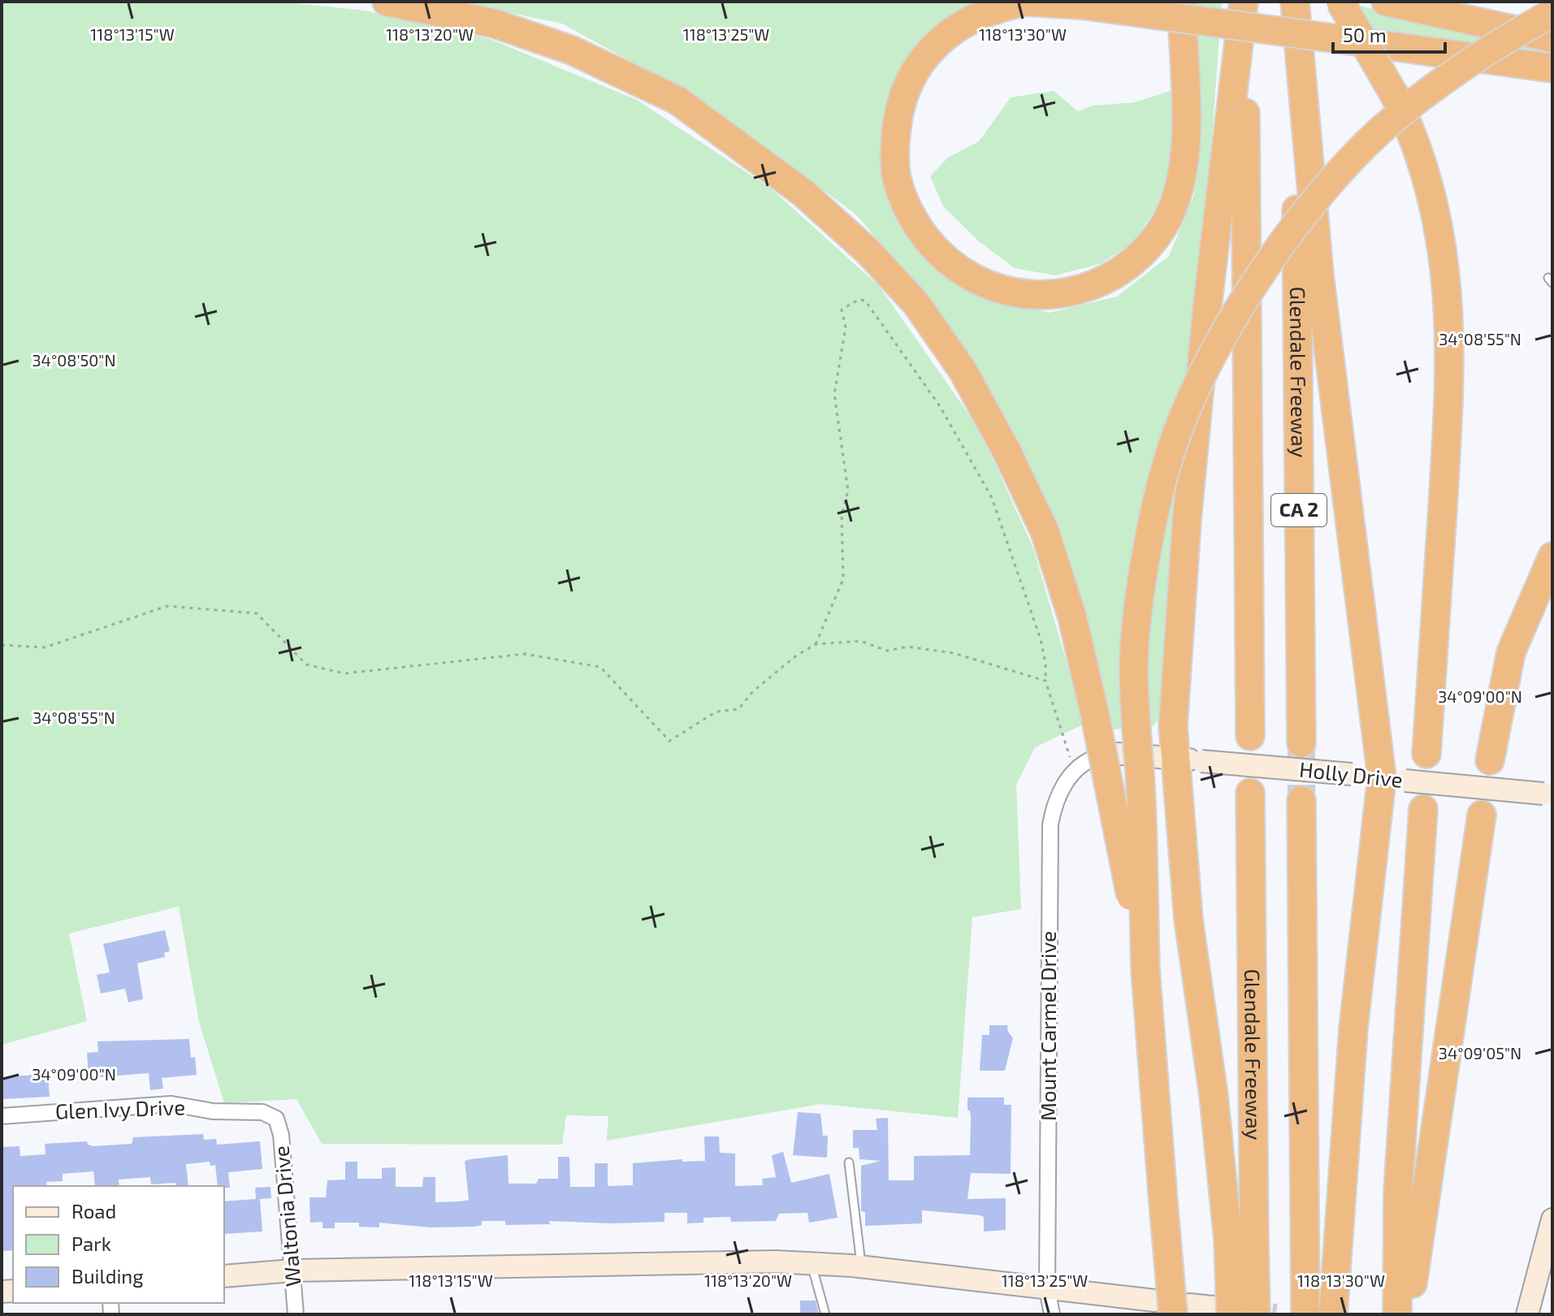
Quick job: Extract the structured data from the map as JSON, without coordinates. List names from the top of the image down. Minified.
{"streets":{"highway":["Glendale Freeway","CA 2"],"street":["Holly Drive","Mount Carmel Drive","Glen Ivy Drive","Waltonia Drive"]},"crossings":[["Glen Ivy Drive","Waltonia Drive"]],"legend":["Road","Park","Building"],"scale_bar":"50 m","coordinates":["118°13'15\"W","118°13'20\"W","118°13'25\"W","118°13'30\"W","34°08'55\"N","34°08'50\"N","34°09'00\"N","34°09'05\"N"]}
